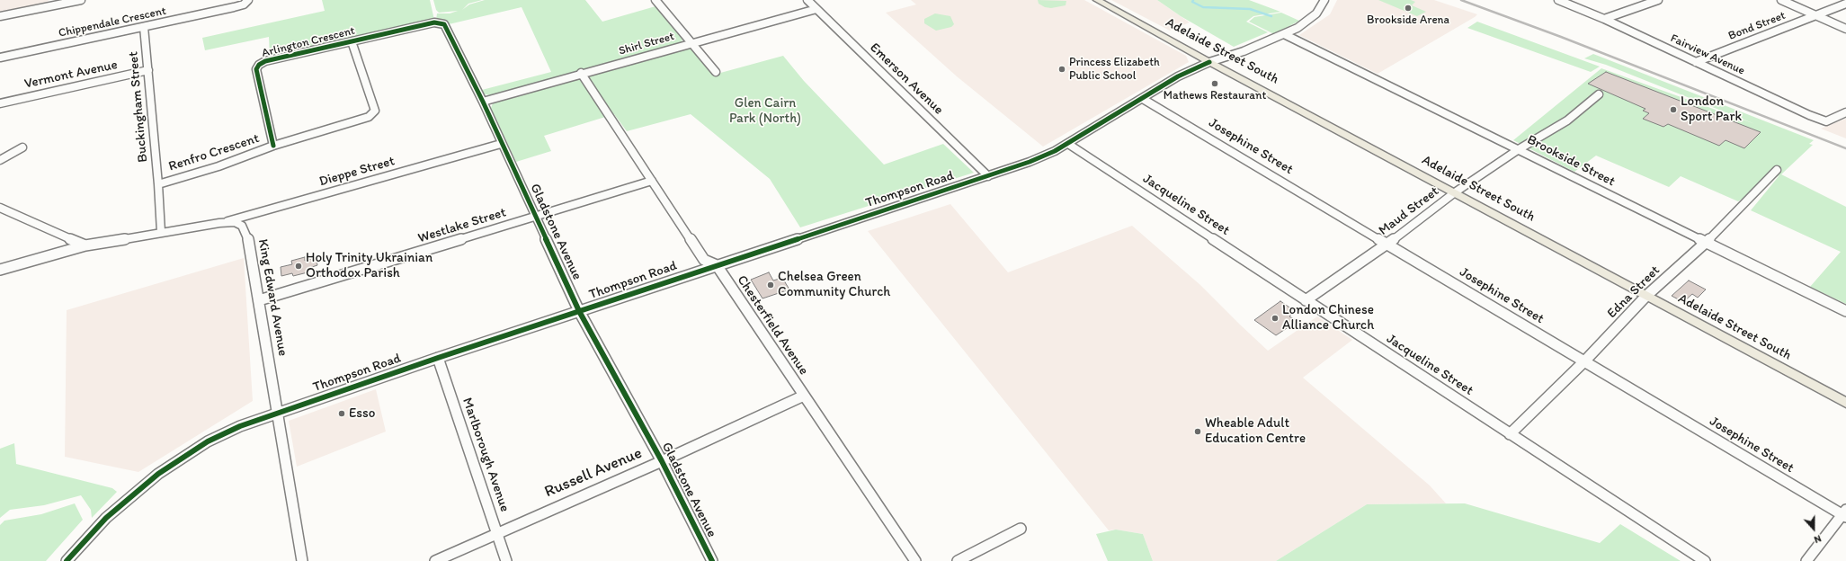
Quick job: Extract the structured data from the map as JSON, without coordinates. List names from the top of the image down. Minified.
{"streets":{"main road":["Adelaide Street South"],"street":["Chippendale Crescent","Bond Street","Arlington Crescent","Shirl Street","Fairview Avenue","Vermont Avenue","Emerson Avenue","Buckingham Street","Josephine Street","Renfro Crescent","Brookside Street","Dieppe Street","Thompson Road","Jacqueline Street","Maud Street","Westlake Street","Gladstone Avenue","Edna Street","King Edward Avenue","Chesterfield Avenue","Marlborough Avenue","Russell Avenue"]},"crossings":[["Chippendale Crescent","Buckingham Street"],["Bond Street","Fairview Avenue"],["Arlington Crescent","Renfro Crescent"],["Arlington Crescent","Gladstone Avenue"],["Shirl Street","Emerson Avenue"],["Shirl Street","Gladstone Avenue"],["Shirl Street","Chesterfield Avenue"],["Adelaide Street South","Thompson Road"],["Adelaide Street South","Maud Street"],["Adelaide Street South","Edna Street"],["Vermont Avenue","Buckingham Street"],["Emerson Avenue","Thompson Road"],["Buckingham Street","Renfro Crescent"],["Josephine Street","Thompson Road"],["Josephine Street","Maud Street"],["Josephine Street","Edna Street"],["Renfro Crescent","King Edward Avenue"],["Brookside Street","Thompson Road"],["Brookside Street","Maud Street"],["Brookside Street","Edna Street"],["Dieppe Street","Gladstone Avenue"],["Dieppe Street","King Edward Avenue"],["Thompson Road","Jacqueline Street"],["Thompson Road","Gladstone Avenue"],["Thompson Road","King Edward Avenue"],["Thompson Road","Chesterfield Avenue"],["Thompson Road","Marlborough Avenue"],["Jacqueline Street","Maud Street"],["Jacqueline Street","Edna Street"],["Westlake Street","Gladstone Avenue"],["Westlake Street","King Edward Avenue"],["Westlake Street","Chesterfield Avenue"],["Gladstone Avenue","Russell Avenue"],["Chesterfield Avenue","Russell Avenue"],["Marlborough Avenue","Russell Avenue"]],"parks":["Glen Cairn Park (North)"],"places":["Brookside Arena","Princess Elizabeth Public School","Mathews Restaurant","London Sport Park","Holy Trinity Ukrainian Orthodox Parish","Chelsea Green Community Church","London Chinese Alliance Church","Esso","Wheable Adult Education Centre"],"north":"bottom"}
